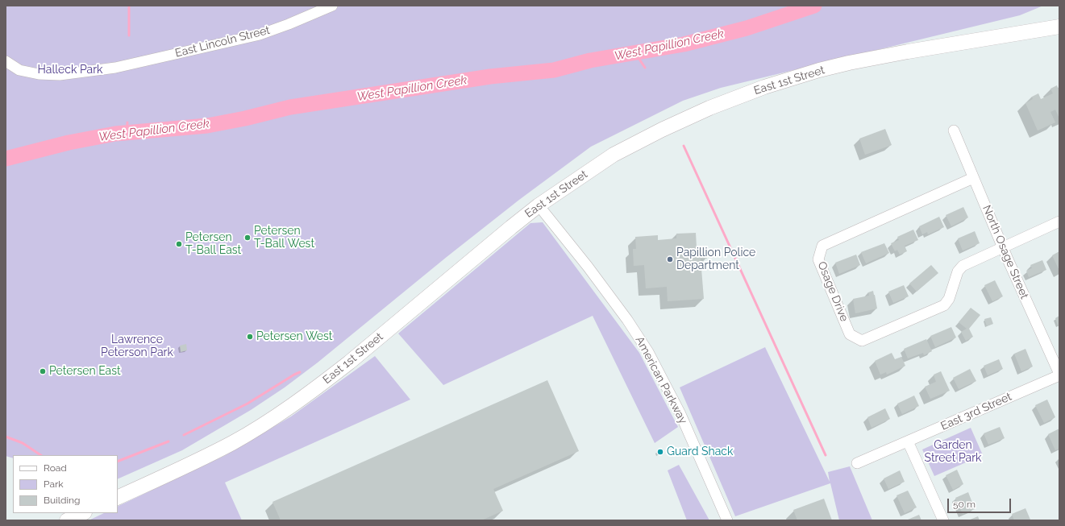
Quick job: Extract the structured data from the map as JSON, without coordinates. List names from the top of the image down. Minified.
{"streets":{"main road":["East 1st Street"],"street":["East Lincoln Street","North Osage Street","Osage Drive","American Parkway","East 3rd Street"]},"crossings":[["East 1st Street","American Parkway"],["North Osage Street","Osage Drive"],["North Osage Street","East 3rd Street"]],"water":["West Papillion Creek"],"parks":["Halleck Park","Lawrence Peterson Park","Garden Street Park"],"places":["Petersen T-Ball West","Petersen T-Ball East","Papillion Police Department","Petersen West","Petersen East","Guard Shack"],"legend":["Road","Park","Building"],"scale_bar":"50 m"}
